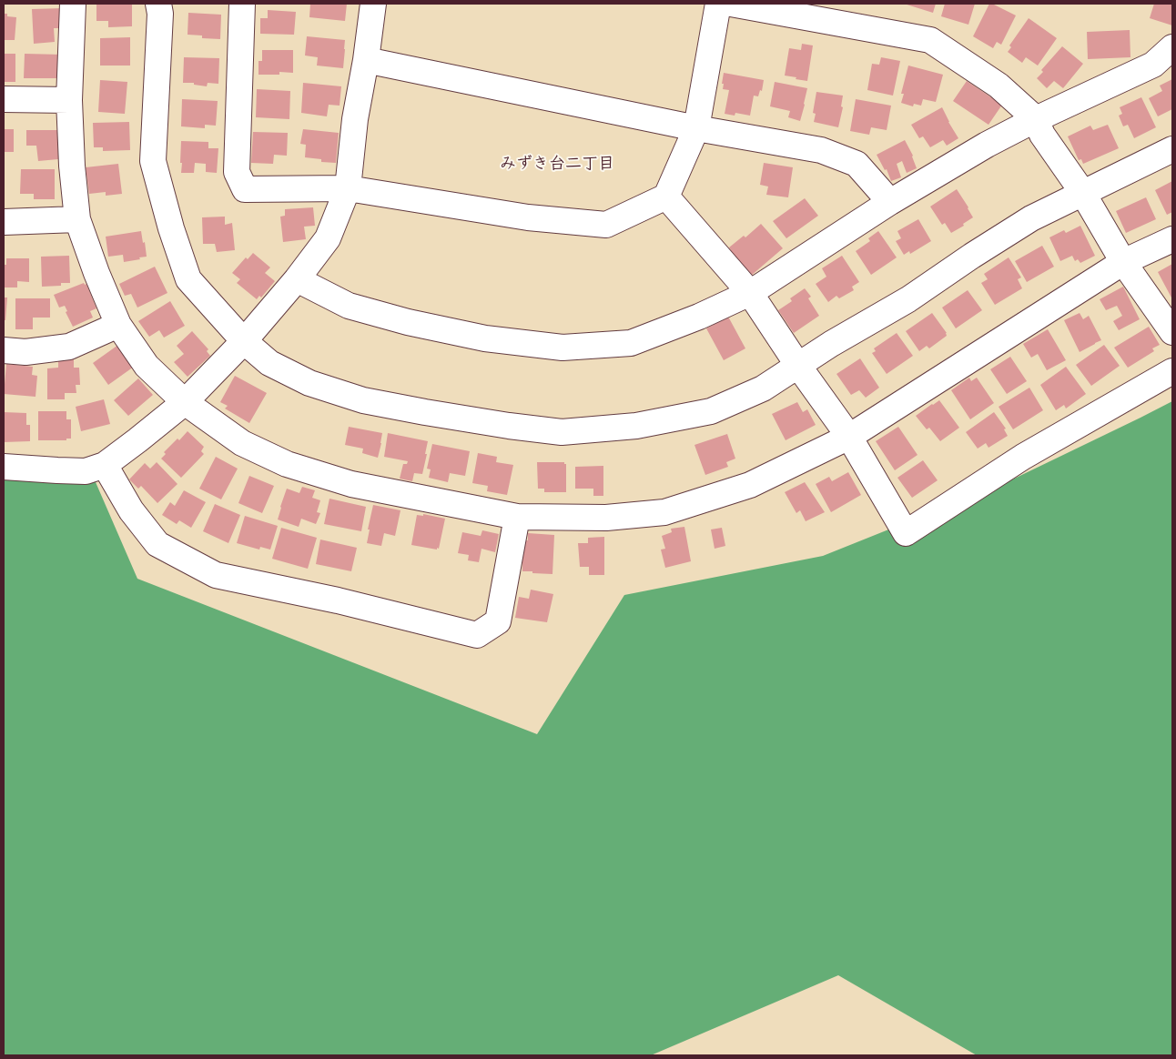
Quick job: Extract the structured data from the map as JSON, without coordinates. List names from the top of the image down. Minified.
{"districts":["みずき台二丁目"]}
